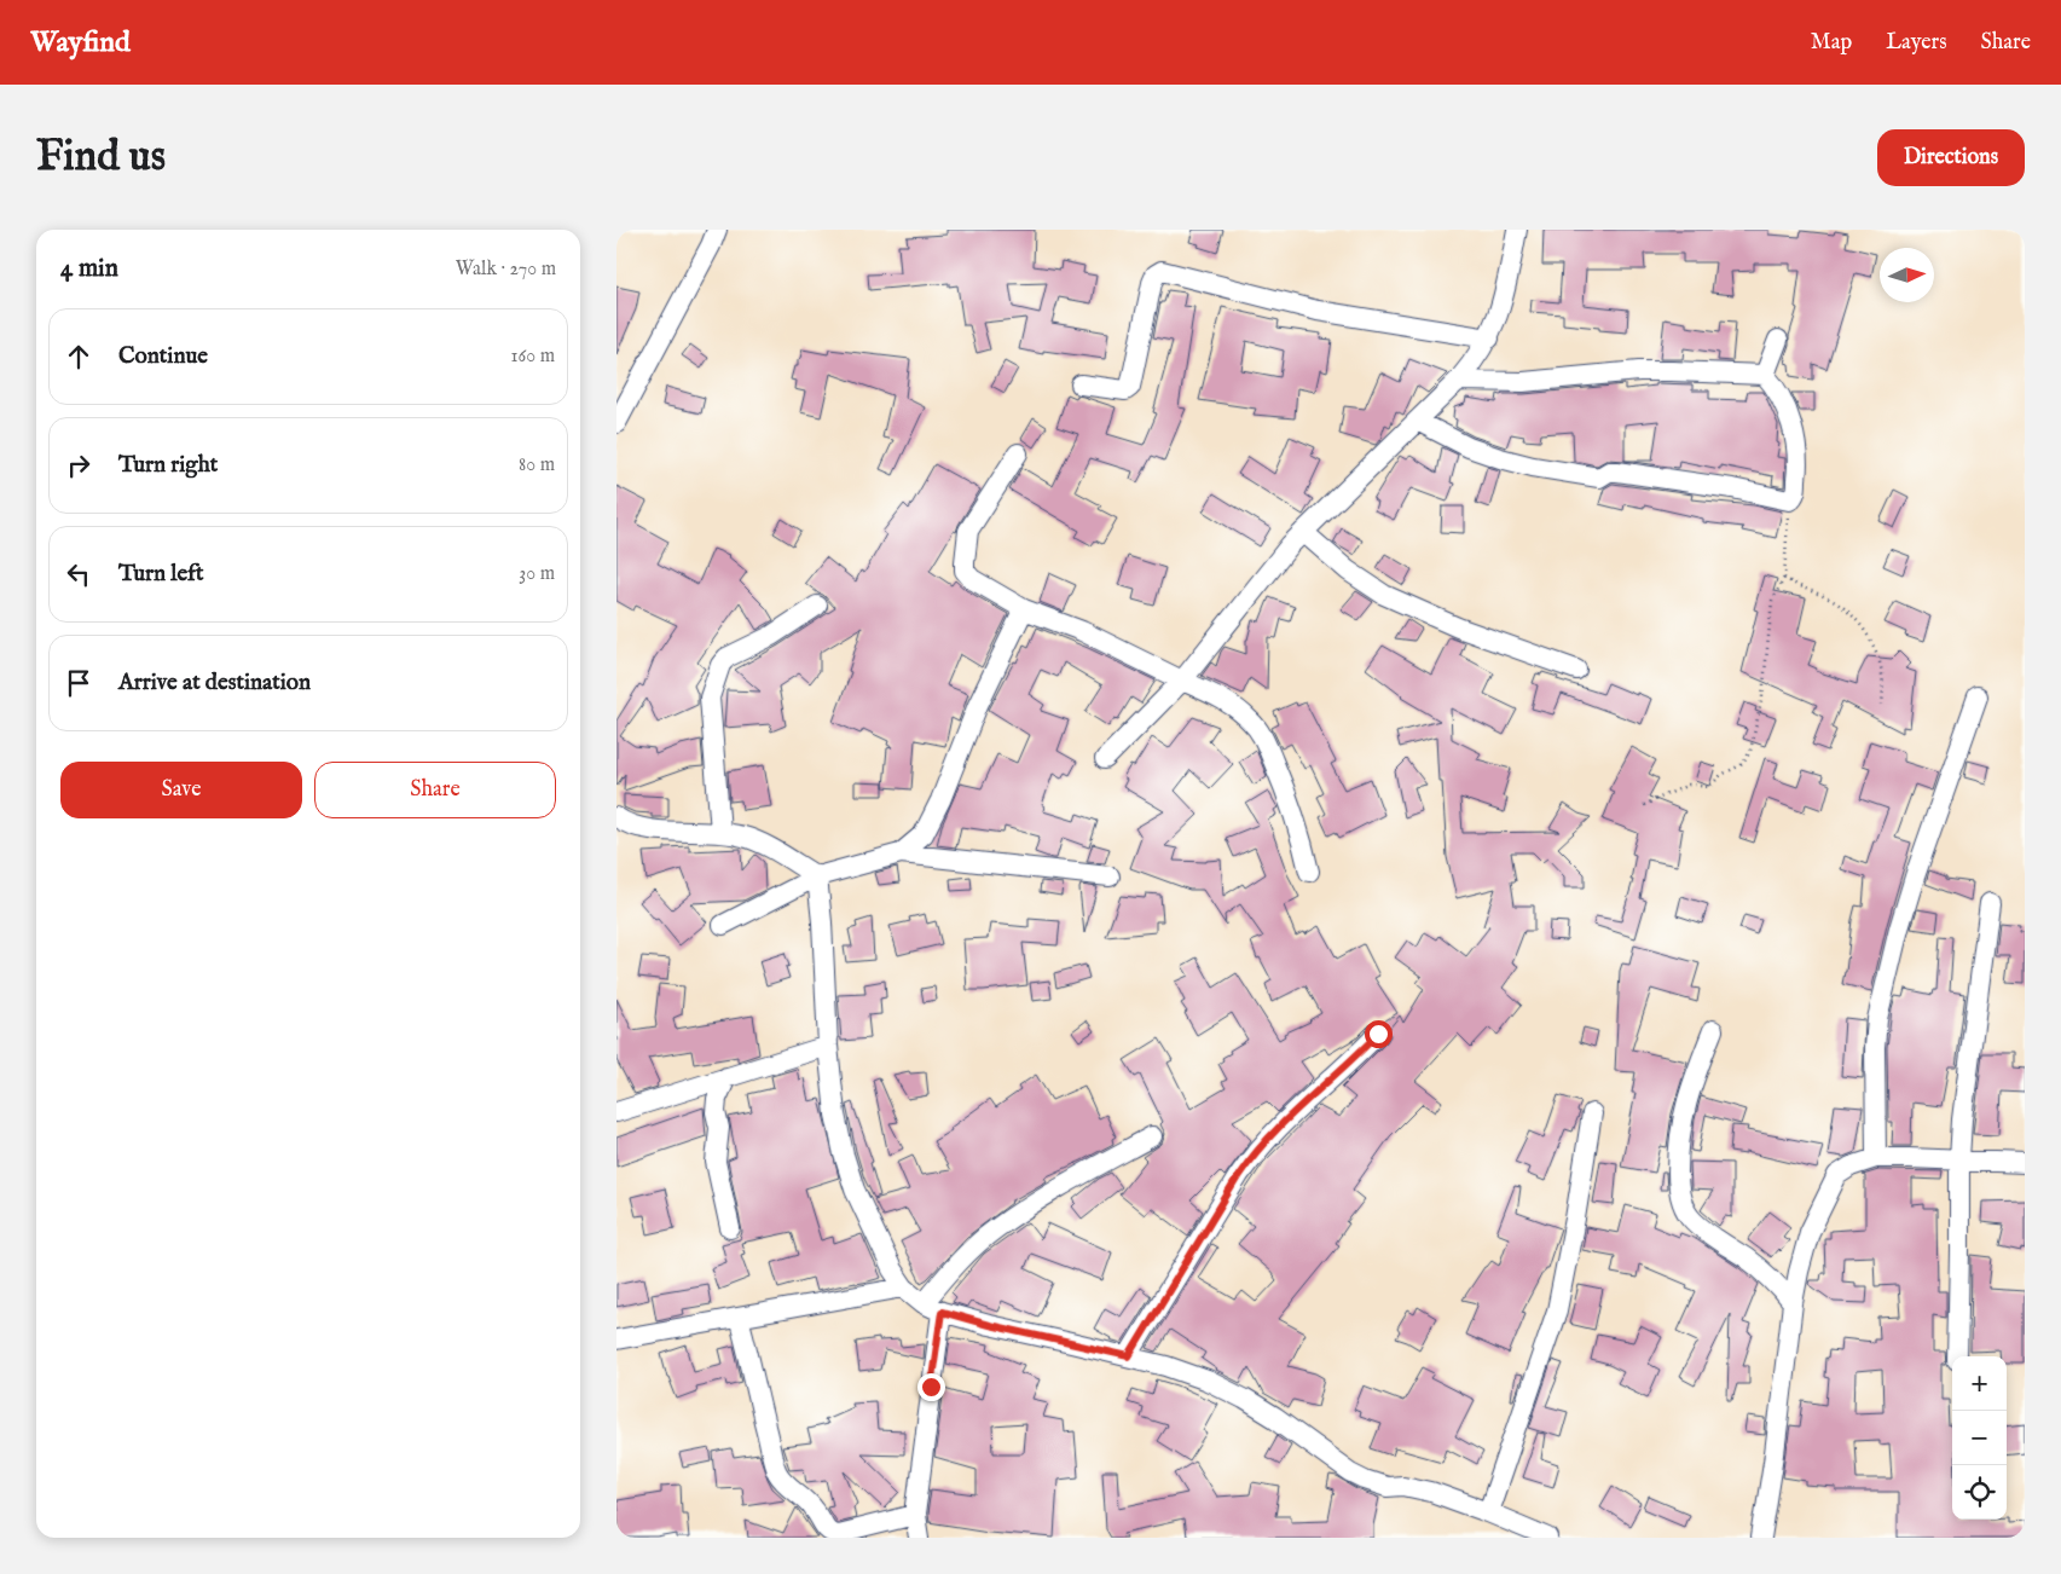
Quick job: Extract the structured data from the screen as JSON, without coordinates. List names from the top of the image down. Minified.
{"north":"right","page":{"header":"Wayfind","nav":["Map","Layers","Share"],"buttons":["Directions",["Save","Share"]],"title":"Find us","heading":["4 min","Walk · 270 m"],"list":[["Continue","160 m"],["Turn right","80 m"],["Turn left","30 m"],"Arrive at destination"],"map_buttons":["+","−"]}}
